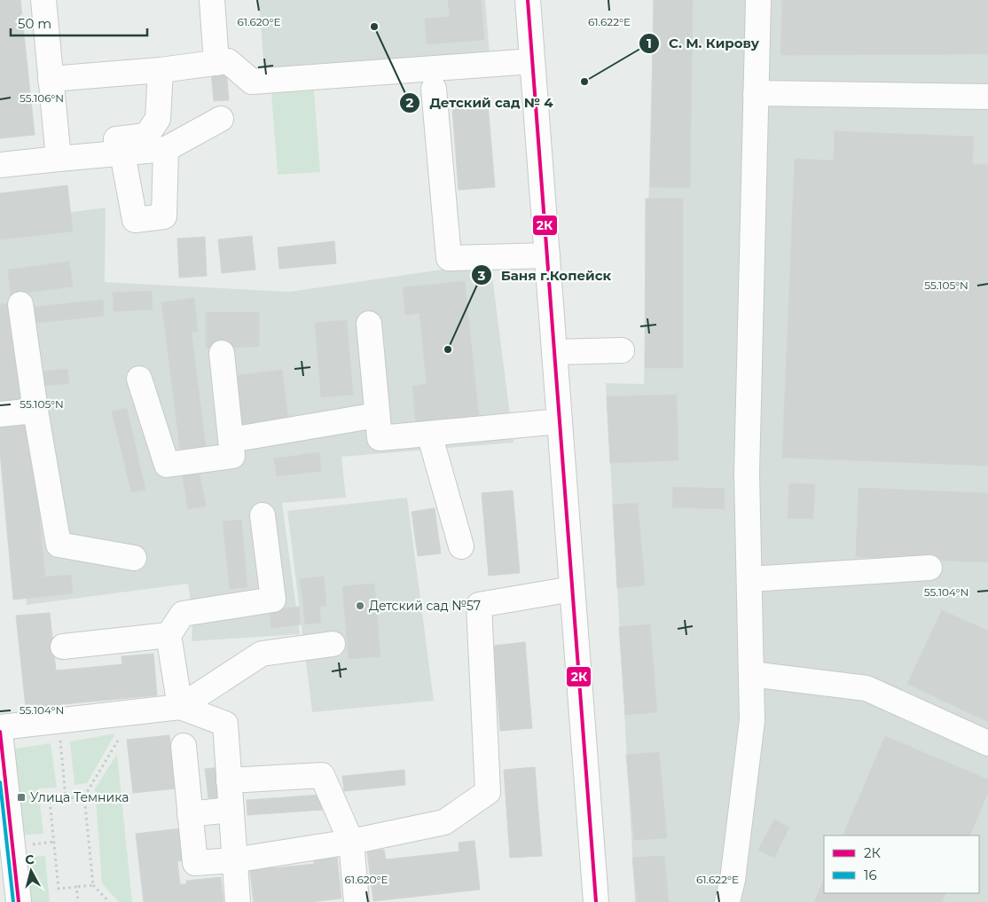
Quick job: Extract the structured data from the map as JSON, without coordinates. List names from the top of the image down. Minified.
{"places":{"other":["Детский сад № 4","С. М. Кирову","Баня г.Копейск","Детский сад №57"],"transit":["Улица Темника"]},"lines":["transit line 2К","transit line 16"],"legend":["2К","16"],"scale_bar":"50 m","north":"top","coordinates":["61.620°E","61.622°E","55.106°N","55.105°N","55.104°N"]}
